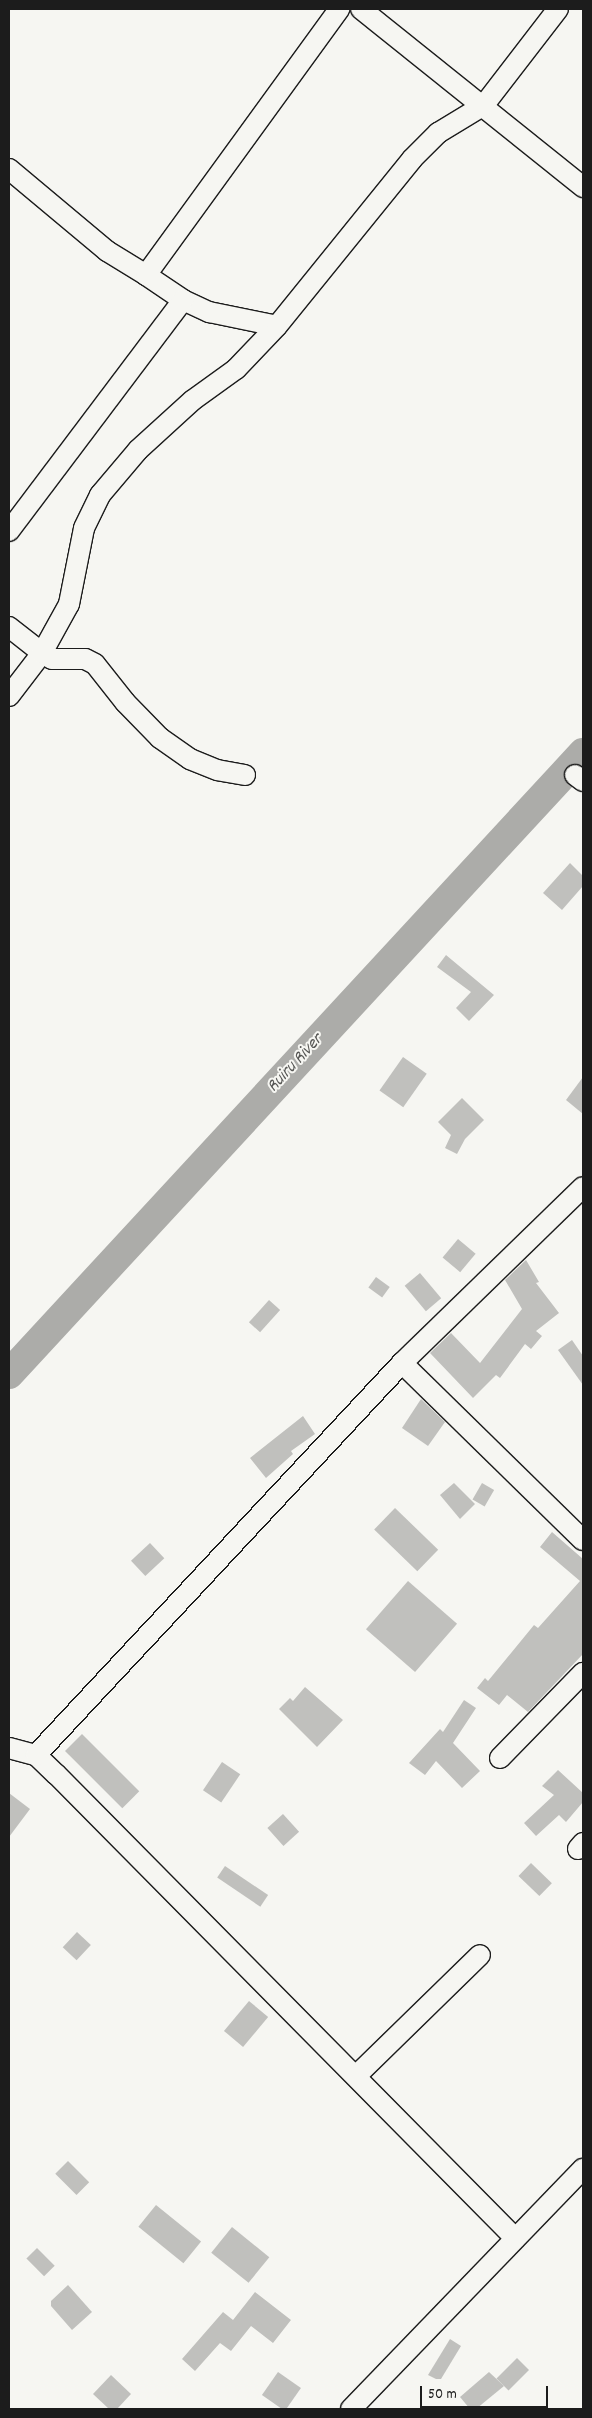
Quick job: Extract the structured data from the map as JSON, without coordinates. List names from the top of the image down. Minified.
{"water":["Ruiru River"],"scale_bar":"50 m"}
